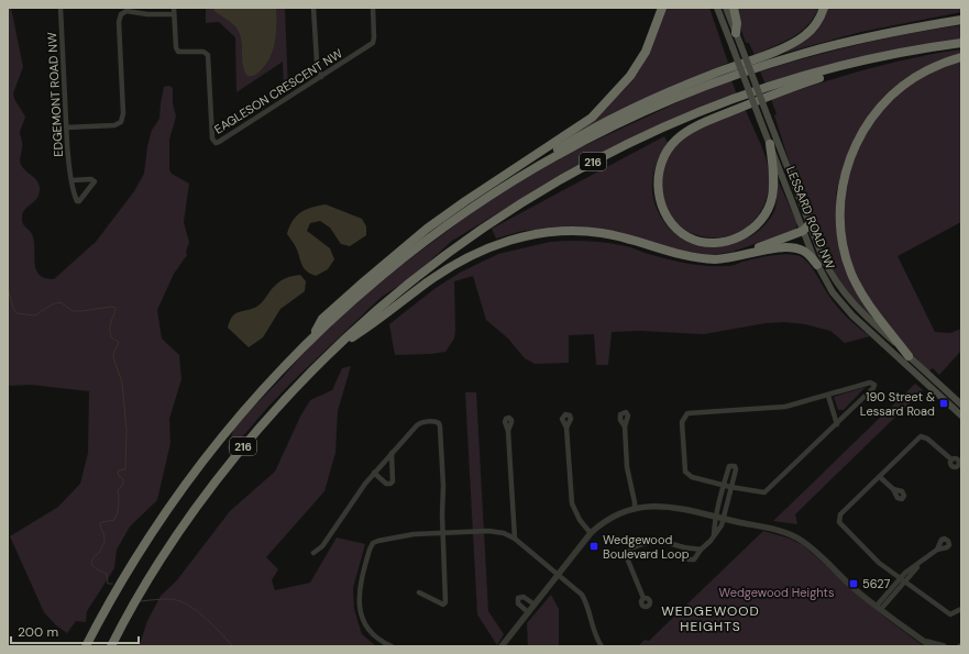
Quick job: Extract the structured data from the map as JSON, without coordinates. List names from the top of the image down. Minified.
{"streets":{"highway":["216"],"main road":["LESSARD ROAD NW"],"street":["EAGLESON CRESCENT NW","EDGEMONT ROAD NW"]},"districts":["WEDGEWOOD HEIGHTS"],"parks":["Wedgewood Heights"],"places":{"transit":["190 Street & Lessard Road","Wedgewood Boulevard Loop","5627"]},"scale_bar":"200 m"}
